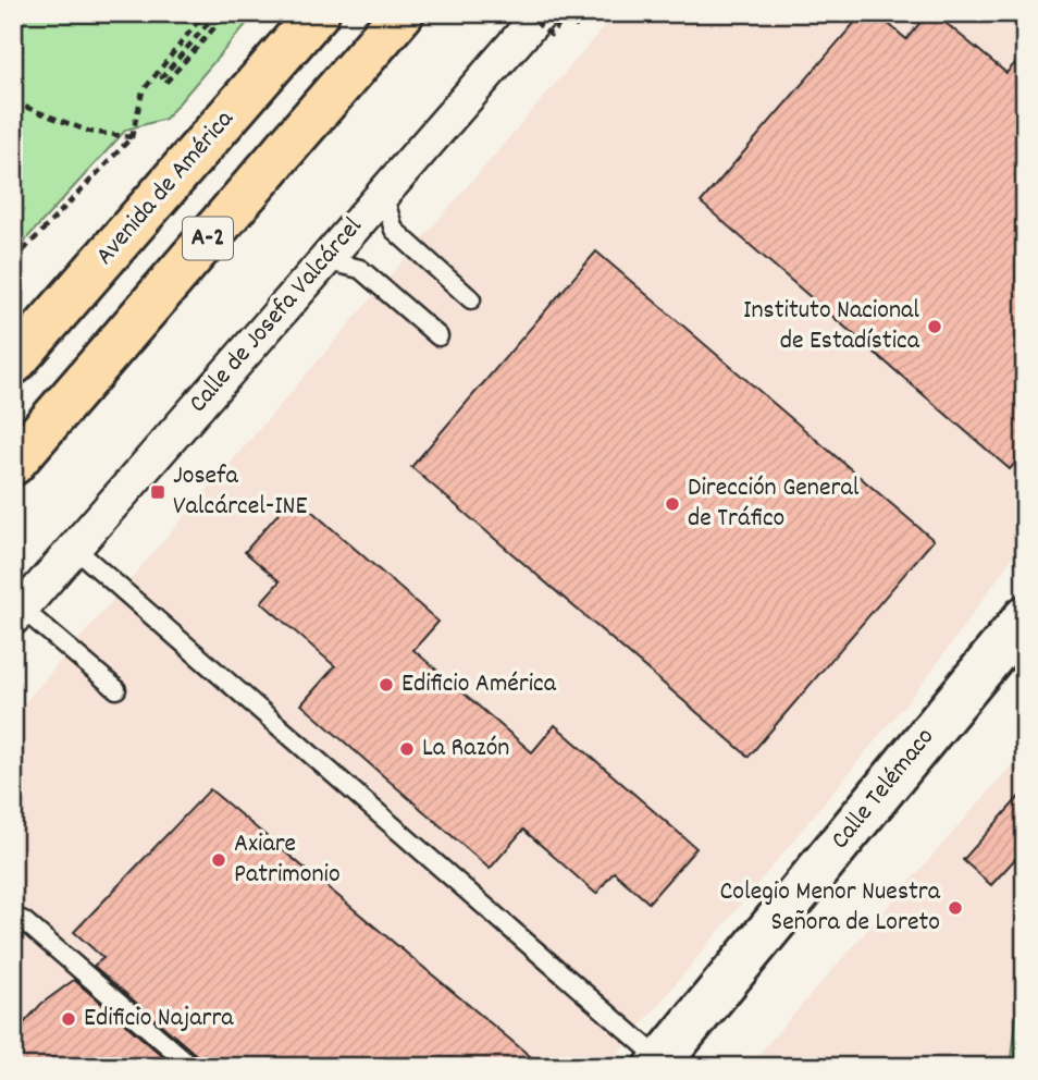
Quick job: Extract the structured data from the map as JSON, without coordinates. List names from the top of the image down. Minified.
{"streets":{"highway":["Avenida de América","A-2"],"street":["Calle de Josefa Valcárcel","Calle Telémaco"]},"places":{"other":["Instituto Nacional de Estadística","Dirección General de Tráfico","Edificio América","La Razón","Axiare Patrimonio","Colegio Menor Nuestra Señora de Loreto","Edificio Najarra"],"transit":["Josefa Valcárcel-INE"]}}
